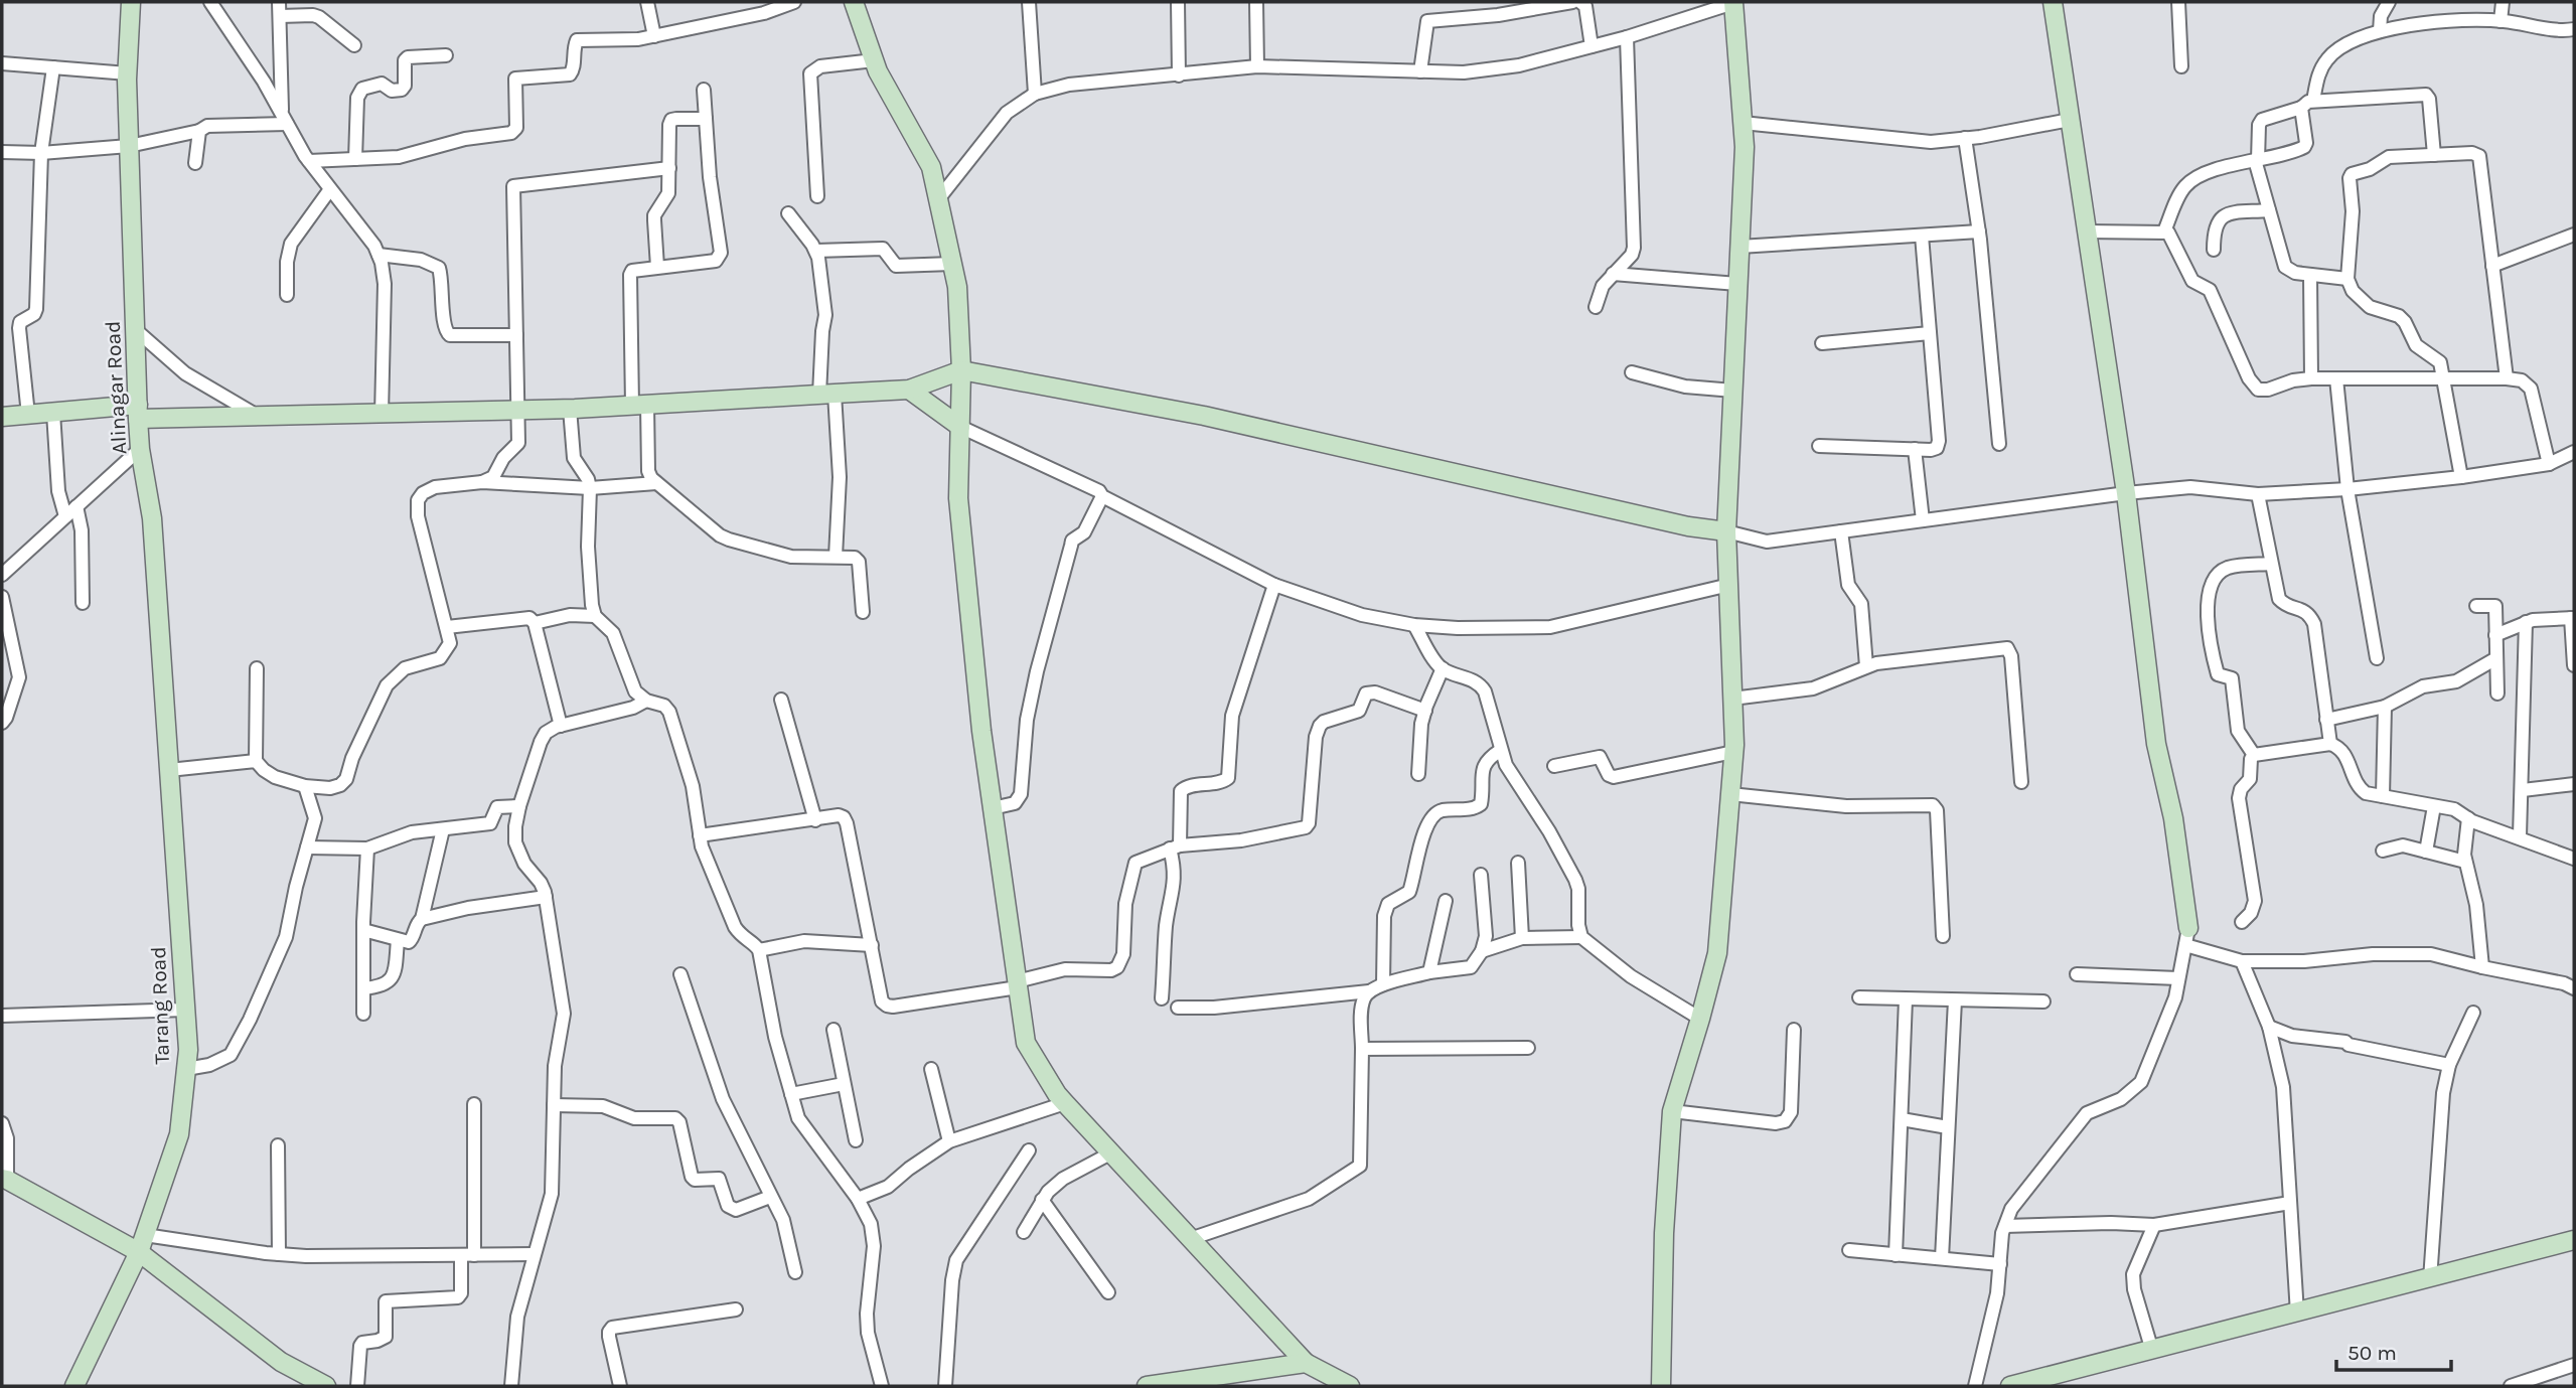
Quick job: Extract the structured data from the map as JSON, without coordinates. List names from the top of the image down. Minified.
{"streets":{"street":["Alinagar Road","Tarang Road"]},"crossings":[["Alinagar Road","Tarang Road"]],"scale_bar":"50 m"}
